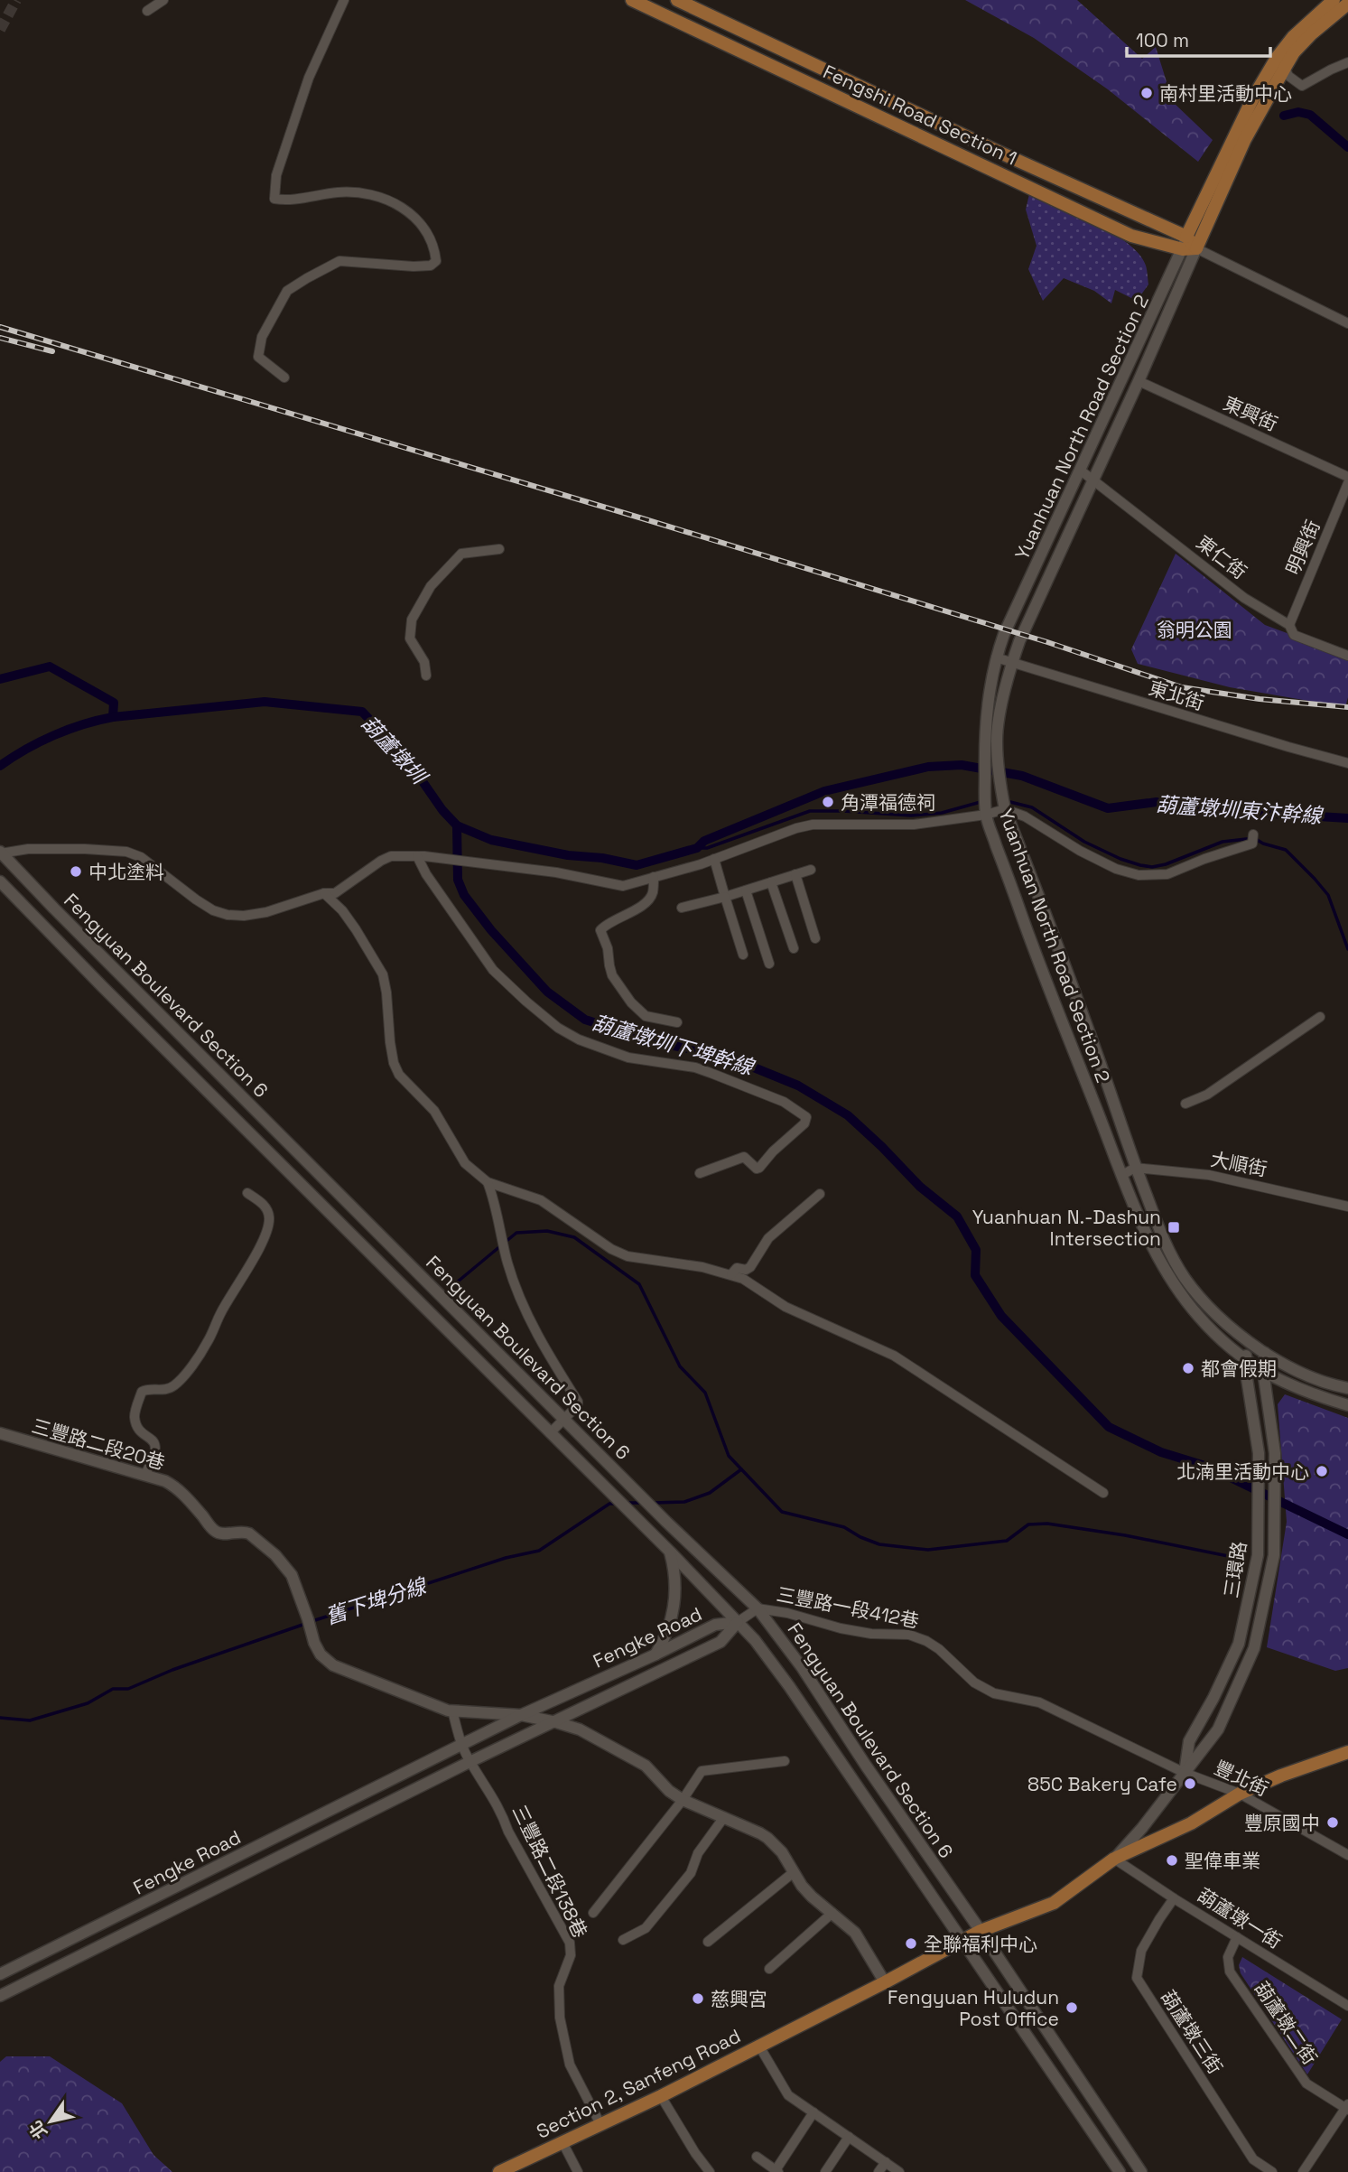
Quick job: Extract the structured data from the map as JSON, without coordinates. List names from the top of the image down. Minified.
{"streets":{"main road":["Fengshi Road Section 1","Section 2, Sanfeng Road"],"street":["東興街","Yuanhuan North Road Section 2","明興街","東仁街","東北街","Fengyuan Boulevard Section 6","大順街","三豐路二段20巷","三環路","三豐路一段412巷","Fengke Road","豐北街","三豐路二段138巷","葫蘆墩一街","葫蘆墩二街","葫蘆墩三街"]},"crossings":[["Fengshi Road Section 1","Yuanhuan North Road Section 2"],["東興街","Yuanhuan North Road Section 2"],["Yuanhuan North Road Section 2","東仁街"],["Yuanhuan North Road Section 2","東北街"],["Yuanhuan North Road Section 2","大順街"],["Yuanhuan North Road Section 2","三環路"],["明興街","東仁街"],["Fengyuan Boulevard Section 6","三豐路一段412巷"],["Fengyuan Boulevard Section 6","Fengke Road"],["Fengyuan Boulevard Section 6","Section 2, Sanfeng Road"],["三豐路二段20巷","Fengke Road"],["三豐路二段20巷","三豐路二段138巷"],["三豐路二段20巷","Section 2, Sanfeng Road"],["三環路","三豐路一段412巷"],["三環路","豐北街"],["三環路","葫蘆墩一街"],["三環路","Section 2, Sanfeng Road"],["三豐路一段412巷","Fengke Road"],["三豐路一段412巷","豐北街"],["Fengke Road","三豐路二段138巷"],["豐北街","Section 2, Sanfeng Road"],["三豐路二段138巷","Section 2, Sanfeng Road"],["葫蘆墩一街","葫蘆墩二街"],["葫蘆墩一街","葫蘆墩三街"],["葫蘆墩一街","Section 2, Sanfeng Road"]],"water":["葫蘆墩圳","葫蘆墩圳東汴幹線","葫蘆墩圳下埤幹線","舊下埤分線"],"parks":["翁明公園"],"places":{"other":["南村里活動中心","角潭福德祠","中北塗料","都會假期","北湳里活動中心","85C Bakery Cafe","豐原國中","聖偉車業","全聯福利中心","慈興宮","Fengyuan Huludun Post Office"],"transit":["Yuanhuan N.-Dashun Intersection"]},"scale_bar":"100 m","north":"bottom left"}
